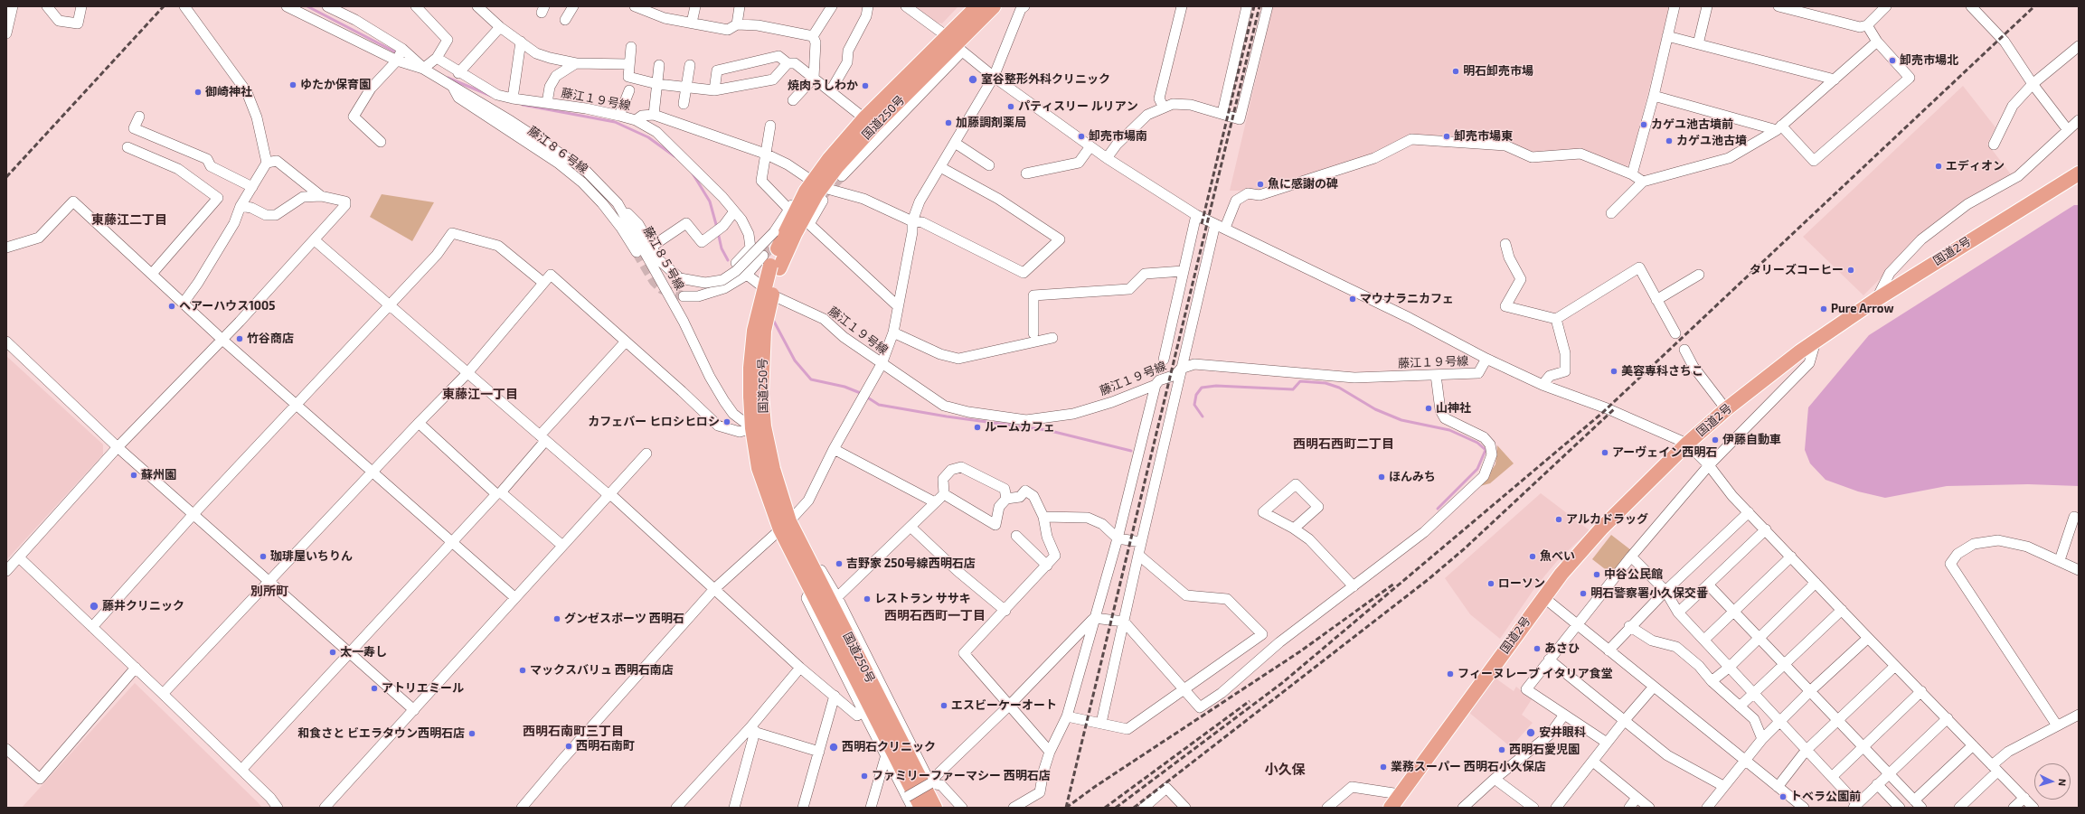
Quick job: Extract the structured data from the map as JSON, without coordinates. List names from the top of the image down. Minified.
{"streets":{"highway":["国道250号","国道2号"],"street":["藤江１９号線","藤江８６号線","藤江８５号線"]},"crossings":[["国道250号","藤江８５号線"],["藤江８６号線","藤江８５号線"]],"districts":["東藤江二丁目","東藤江一丁目","西明石西町二丁目","別所町","西明石西町一丁目","西明石南町三丁目","小久保"],"places":["卸売市場北","明石卸売市場","室谷整形外科クリニック","ゆたか保育園","焼肉うしわか","御崎神社","パティスリー ルリアン","加藤調剤薬局","カゲユ池古墳前","卸売市場南","卸売市場東","カゲユ池古墳","エディオン","魚に感謝の碑","タリーズコーヒー","マウナラニカフェ","ヘアーハウス1005","Pure Arrow","竹谷商店","美容専科さちこ","山神社","カフェバー ヒロシヒロシ","ルームカフェ","伊藤自動車","アーヴェイン西明石","蘇州園","ほんみち","アルカドラッグ","珈琲屋いちりん","魚べい","吉野家 250号線西明石店","中谷公民館","ローソン","明石警察署小久保交番","レストラン ササキ","藤井クリニック","グンゼスポーツ 西明石","あさひ","太一寿し","マックスバリュ 西明石南店","フィーヌレーブ イタリア食堂","アトリエミール","エスビーケーオート","安井眼科","和食さと ビエラタウン西明石店","西明石南町","西明石クリニック","西明石愛児園","業務スーパー 西明石小久保店","ファミリーファーマシー 西明石店","トベラ公園前"],"north":"right"}
